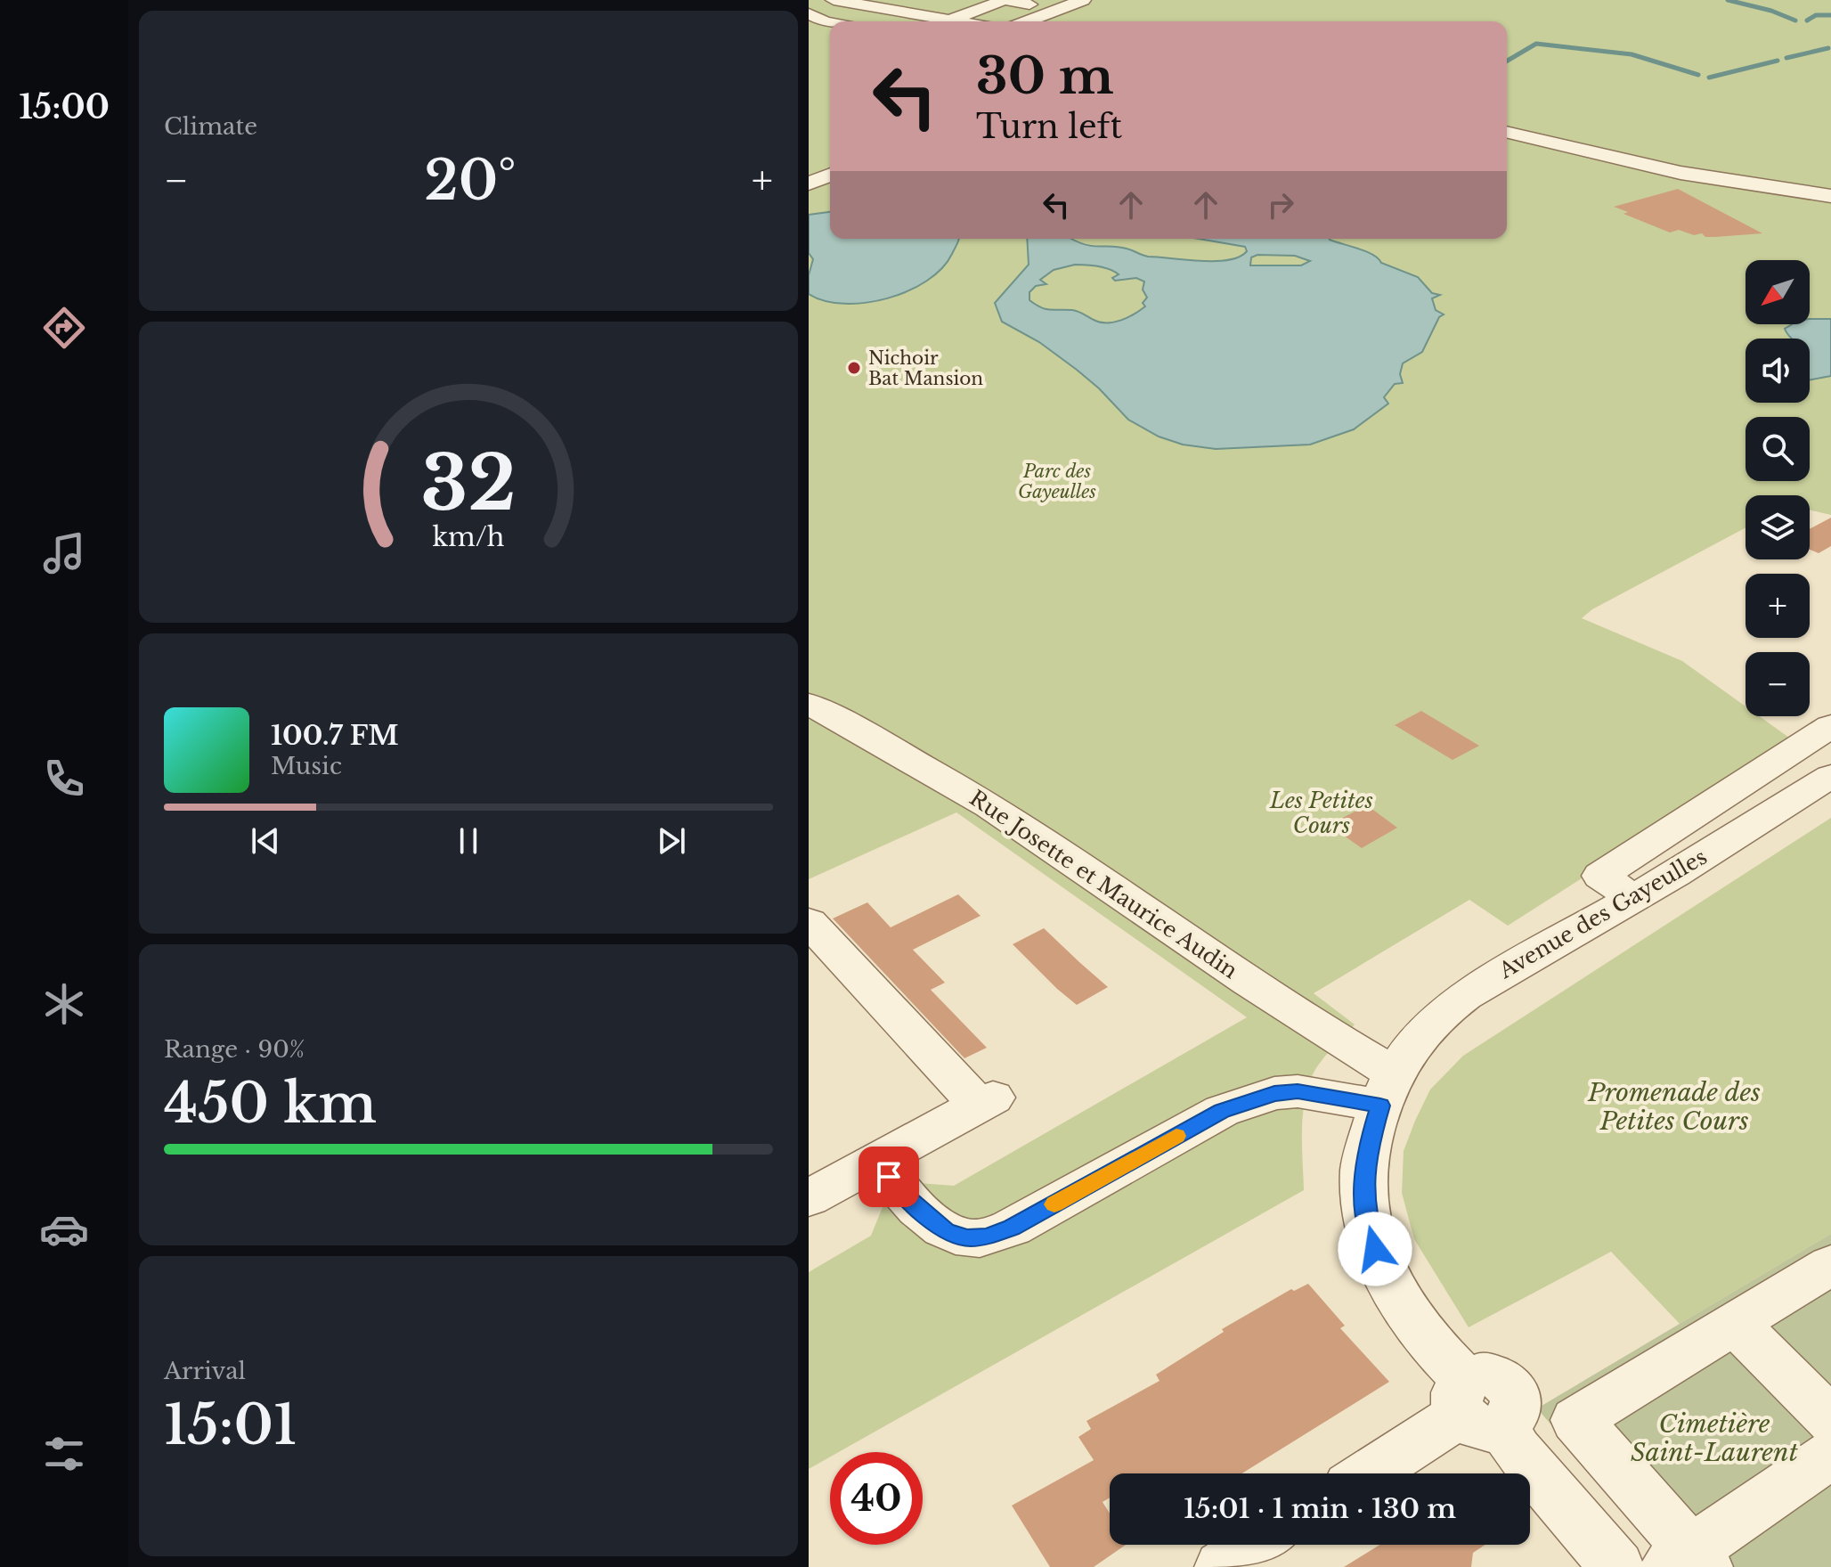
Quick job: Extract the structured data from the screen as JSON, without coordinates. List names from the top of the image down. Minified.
{"streets":{"street":["Rue Josette et Maurice Audin","Avenue des Gayeulles"]},"crossings":[["Rue Josette et Maurice Audin","Avenue des Gayeulles"]],"parks":["Parc des Gayeulles","Les Petites Cours","Promenade des Petites Cours","Cimetière Saint-Laurent"],"places":["Nichoir Bat Mansion"],"north":"bottom left","page":{"tabs":"15:00","tile":["Climate",["Range · 90%","450 km"],["Arrival","15:01"]],"turn":["30 m","Turn left"],"heat":["−","20°","+"],"map_buttons":["+","−"],"song":["100.7 FM","Music"],"limit":"40","trip":"15:01 · 1 min · 130 m","gauge":["32","km/h"]}}
